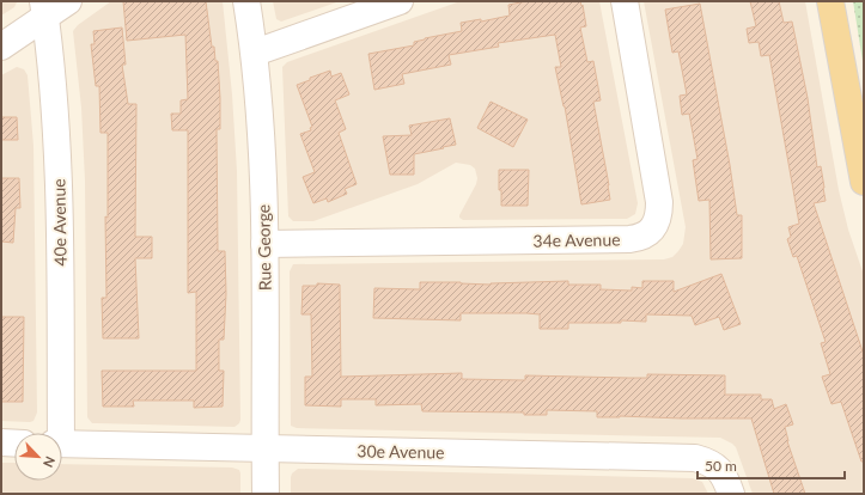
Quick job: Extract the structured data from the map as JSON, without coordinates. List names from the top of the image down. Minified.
{"streets":{"street":["40e Avenue","34e Avenue","Rue George","30e Avenue"]},"crossings":[["34e Avenue","Rue George"],["Rue George","30e Avenue"]],"scale_bar":"50 m","north":"bottom right"}
